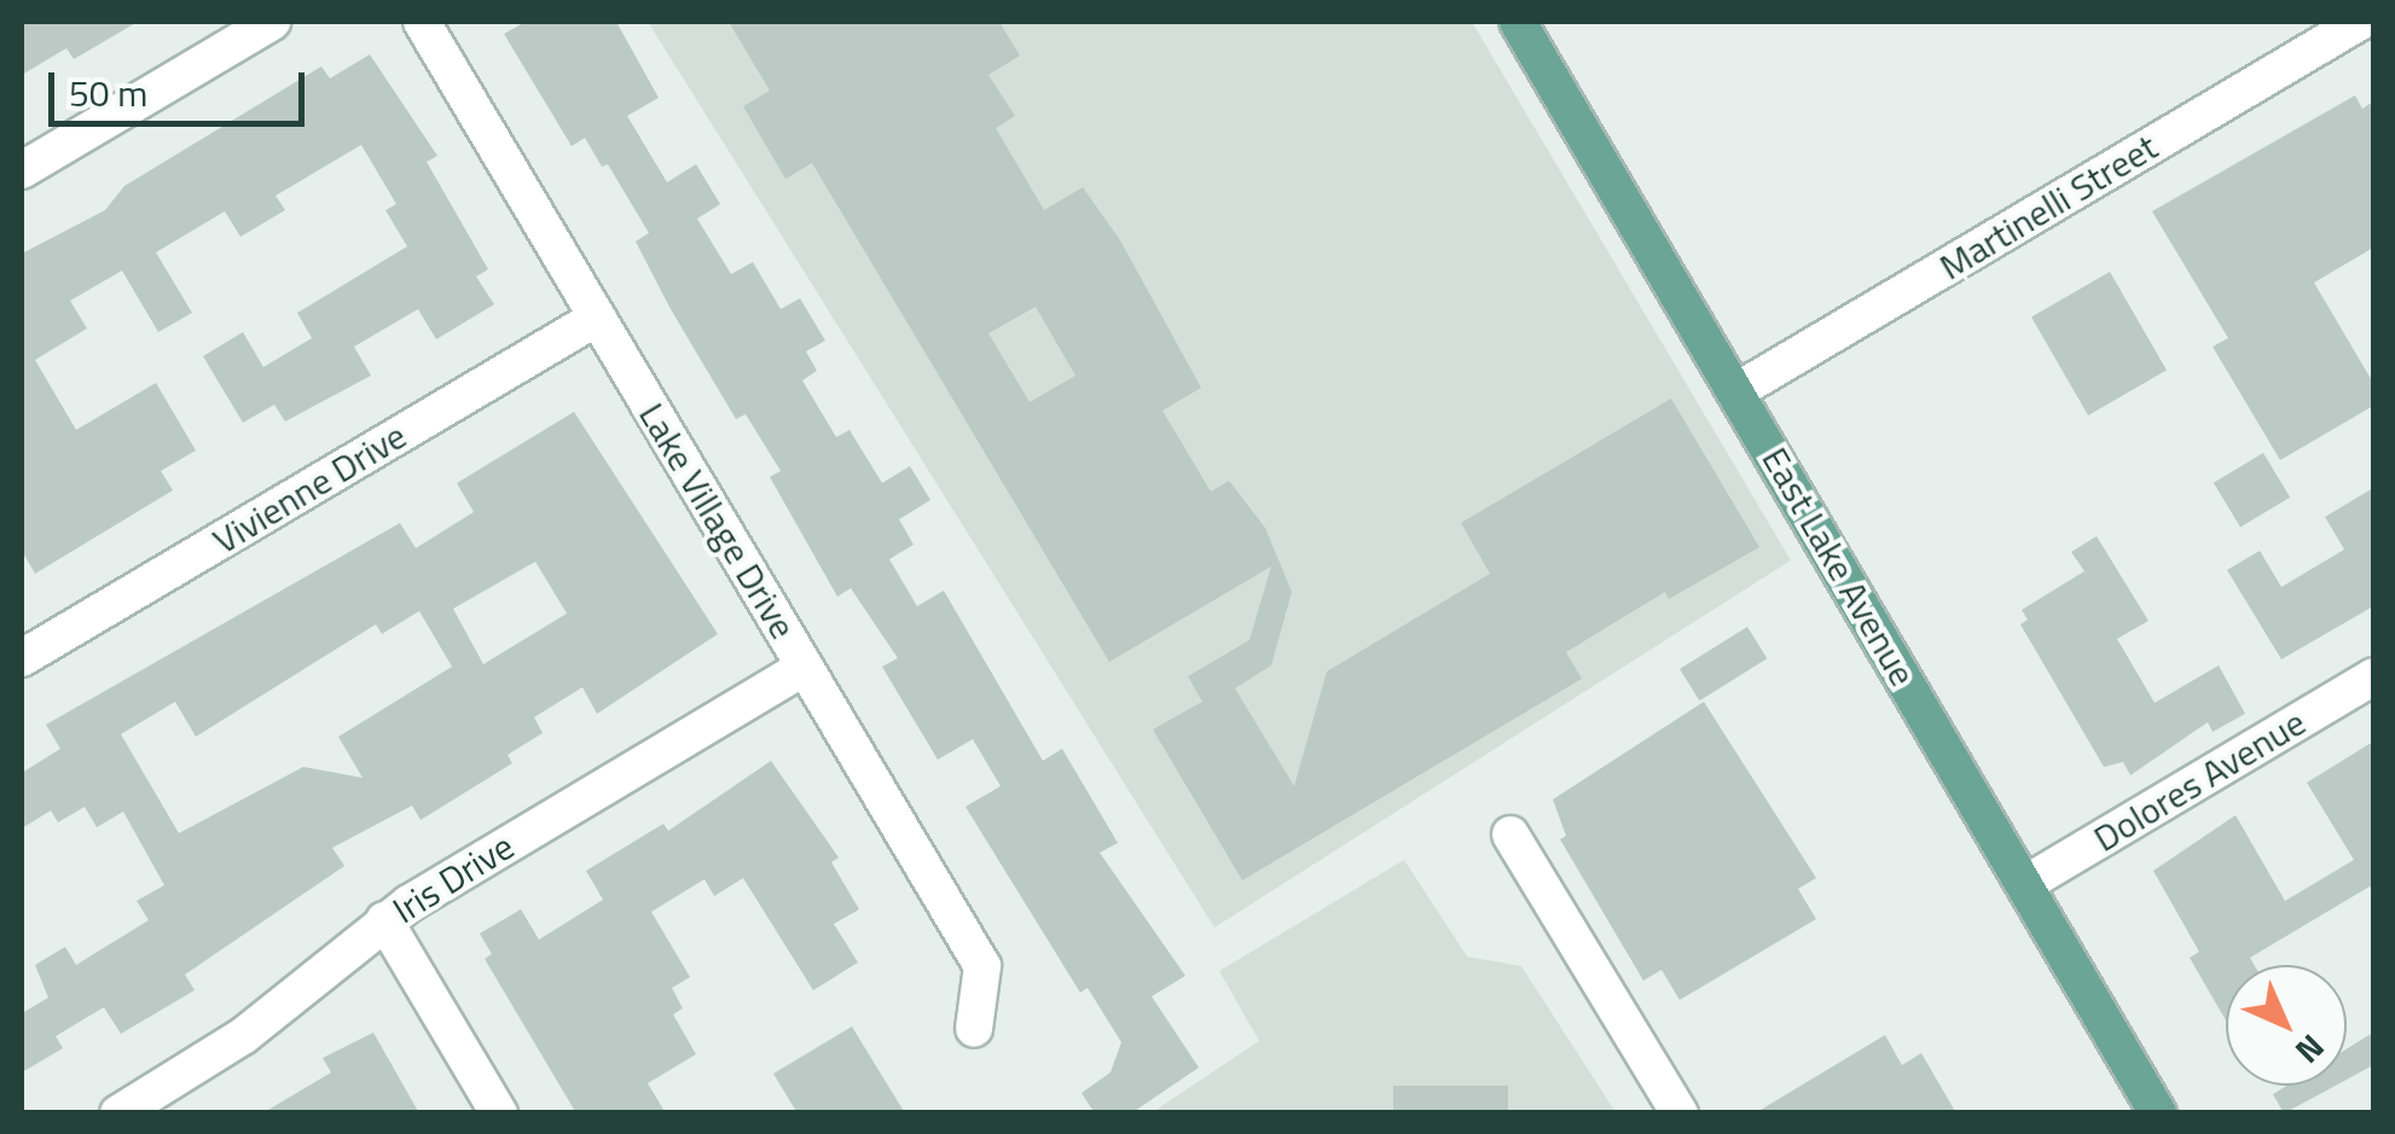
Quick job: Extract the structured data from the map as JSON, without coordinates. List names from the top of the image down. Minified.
{"streets":{"main road":["East Lake Avenue"],"street":["Martinelli Street","Vivienne Drive","Lake Village Drive","Dolores Avenue","Iris Drive"]},"crossings":[["Martinelli Street","East Lake Avenue"],["Vivienne Drive","Lake Village Drive"],["Lake Village Drive","Iris Drive"],["East Lake Avenue","Dolores Avenue"]],"scale_bar":"50 m","north":"bottom right"}
